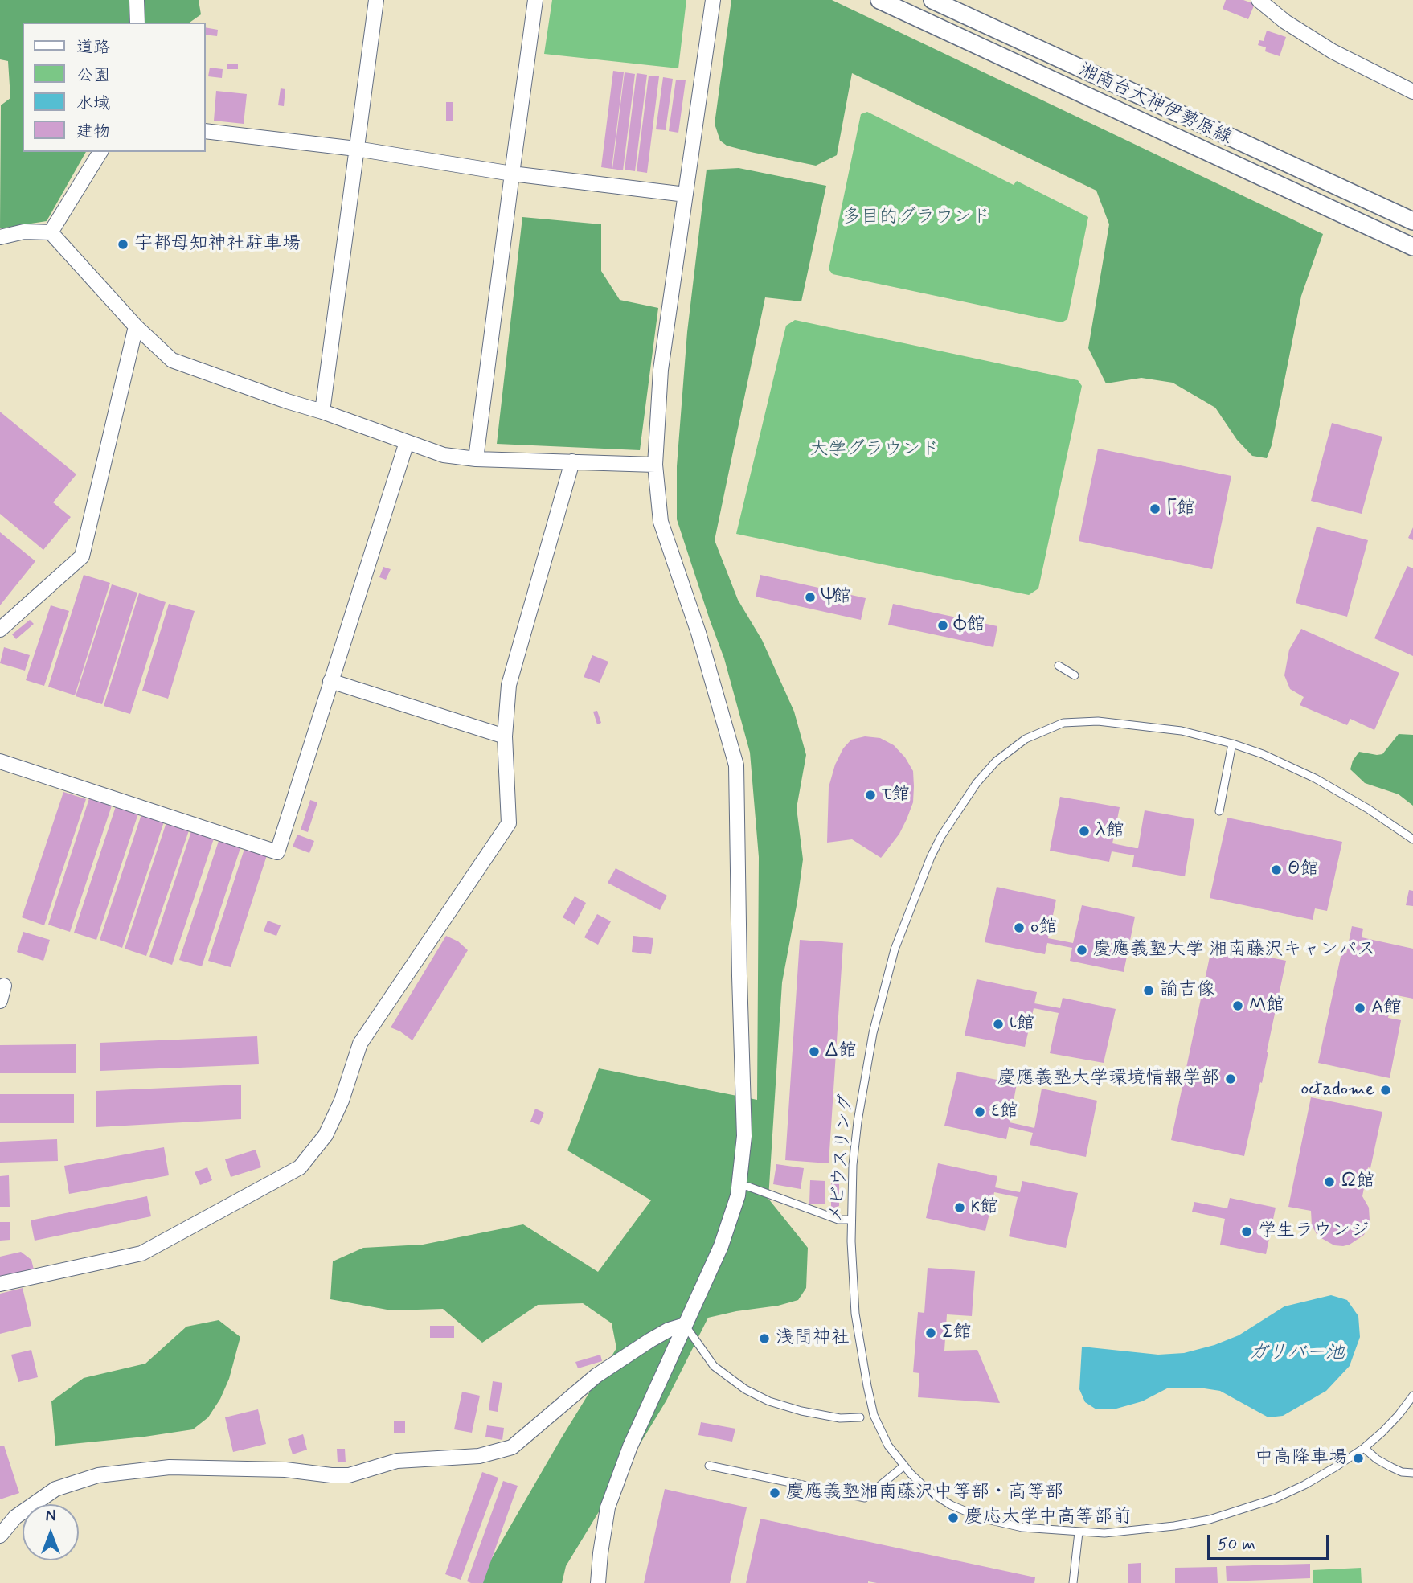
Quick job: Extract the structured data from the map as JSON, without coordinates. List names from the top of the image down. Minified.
{"streets":{"street":["湘南台大神伊勢原線"],"lane":["メビウスリング"]},"water":["ガリバー池"],"parks":["多目的グラウンド","大学グラウンド"],"places":["宇都母知神社駐車場","Γ館","Ψ館","Φ館","τ館","λ館","Θ館","ο館","慶應義塾大学 湘南藤沢キャンパス","諭吉像","Μ館","A館","ι館","Δ館","慶應義塾大学環境情報学部","octadome","ε館","Ω館","κ館","学生ラウンジ","Σ館","浅間神社","中高降車場","慶應義塾湘南藤沢中等部・高等部","慶応大学中高等部前"],"legend":["道路","公園","水域","建物"],"scale_bar":"50 m","north":"top"}
